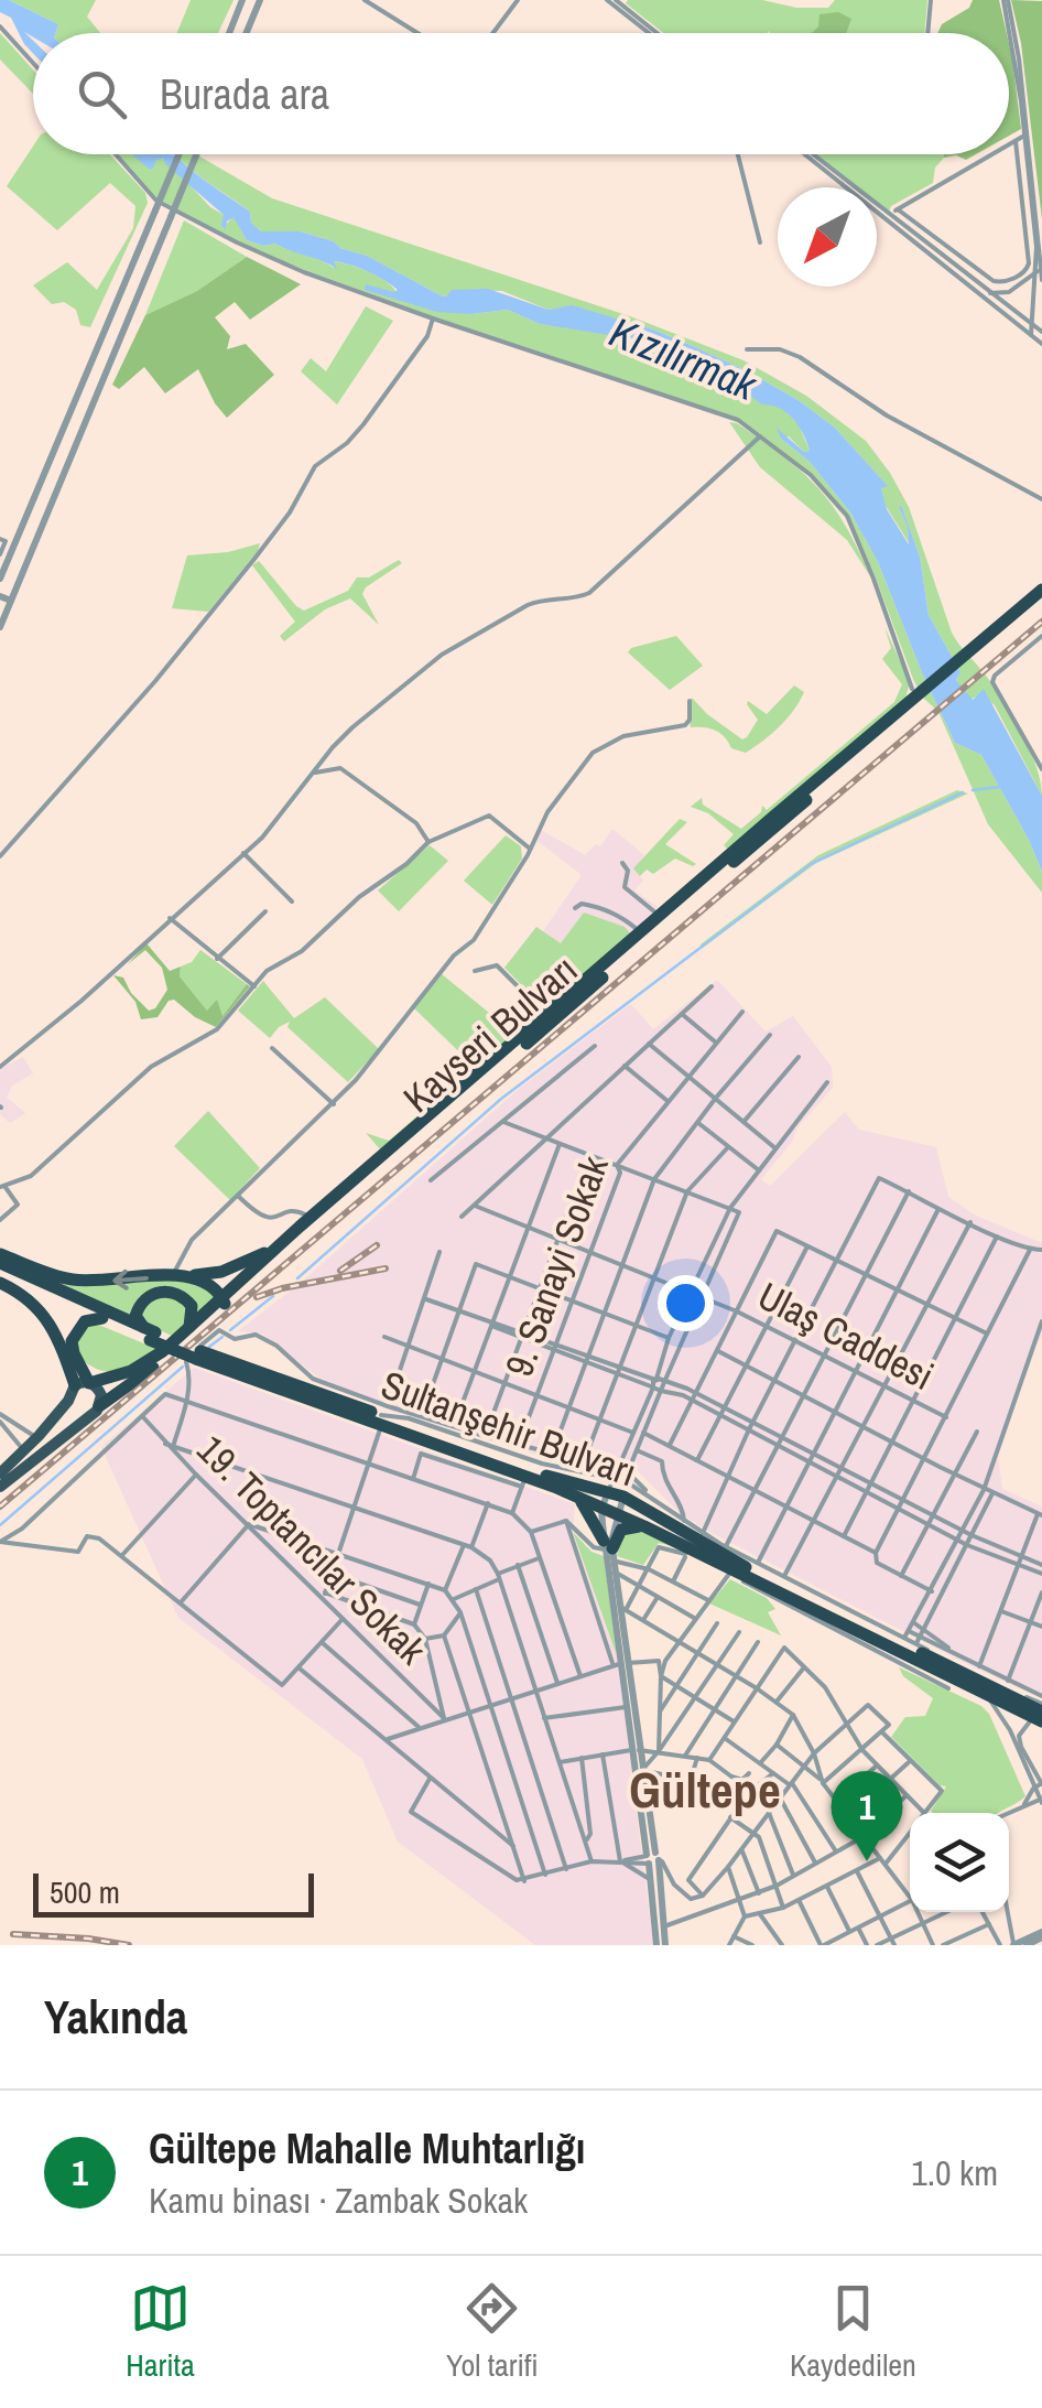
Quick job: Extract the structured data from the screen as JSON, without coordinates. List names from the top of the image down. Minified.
{"streets":{"highway":["Kayseri Bulvarı","Sultanşehir Bulvarı"],"street":["9. Sanayi Sokak","Ulaş Caddesi","19. Toptancılar Sokak"]},"crossings":[["9. Sanayi Sokak","Ulaş Caddesi"]],"districts":["Gültepe"],"water":["Kızılırmak"],"scale_bar":"500 m","north":"bottom left","page":{"search":"Burada ara","pins":"1","scale":"500 m","heading":"Yakında","list":[{"mark":"1","name":"Gültepe Mahalle Muhtarlığı","note":"Kamu binası · Zambak Sokak","value":"1.0 km"}],"nav":["Harita","Yol tarifi","Kaydedilen"]}}
